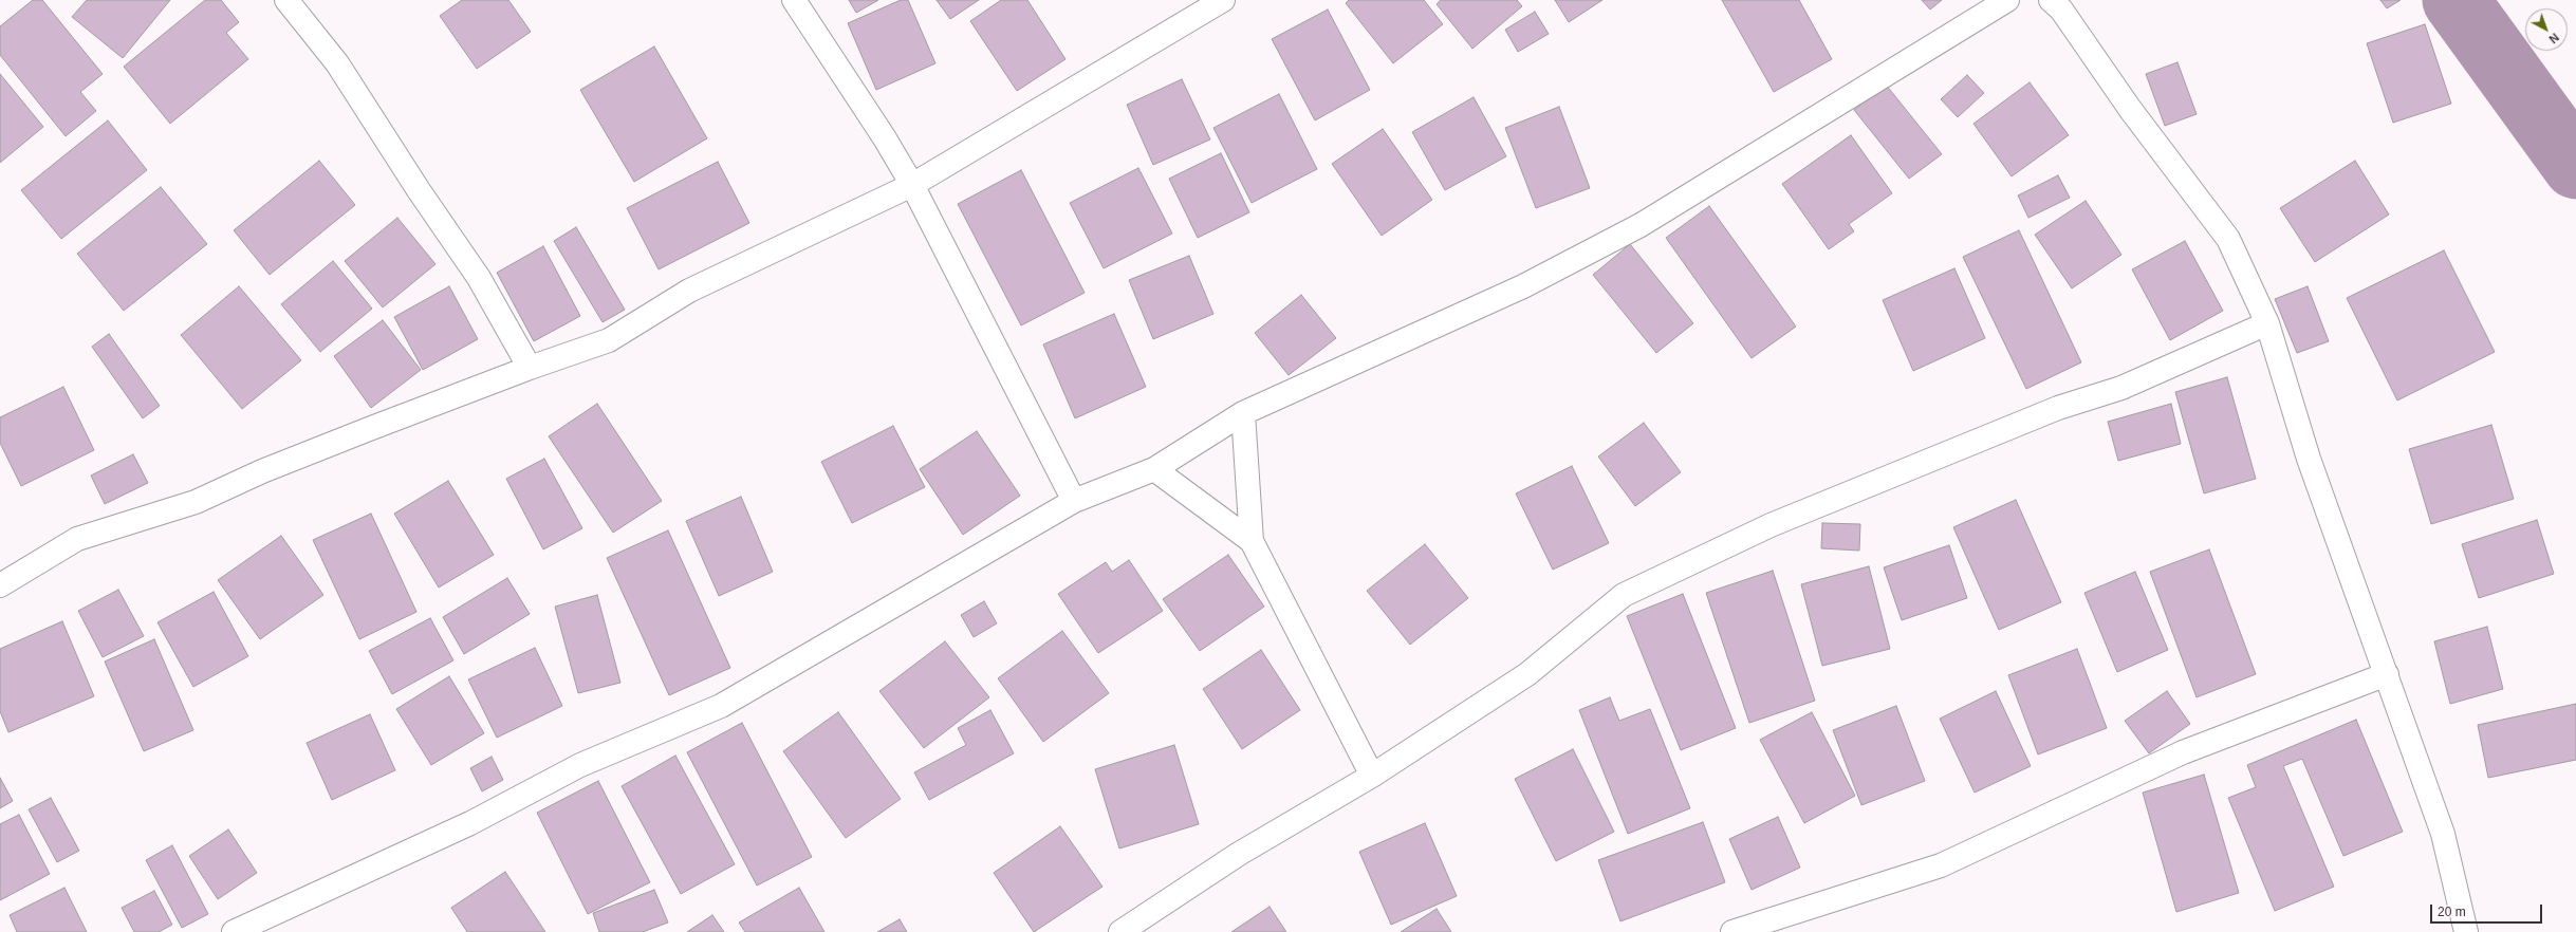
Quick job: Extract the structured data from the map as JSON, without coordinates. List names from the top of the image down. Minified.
{"scale_bar":"20 m","north":"bottom right"}
